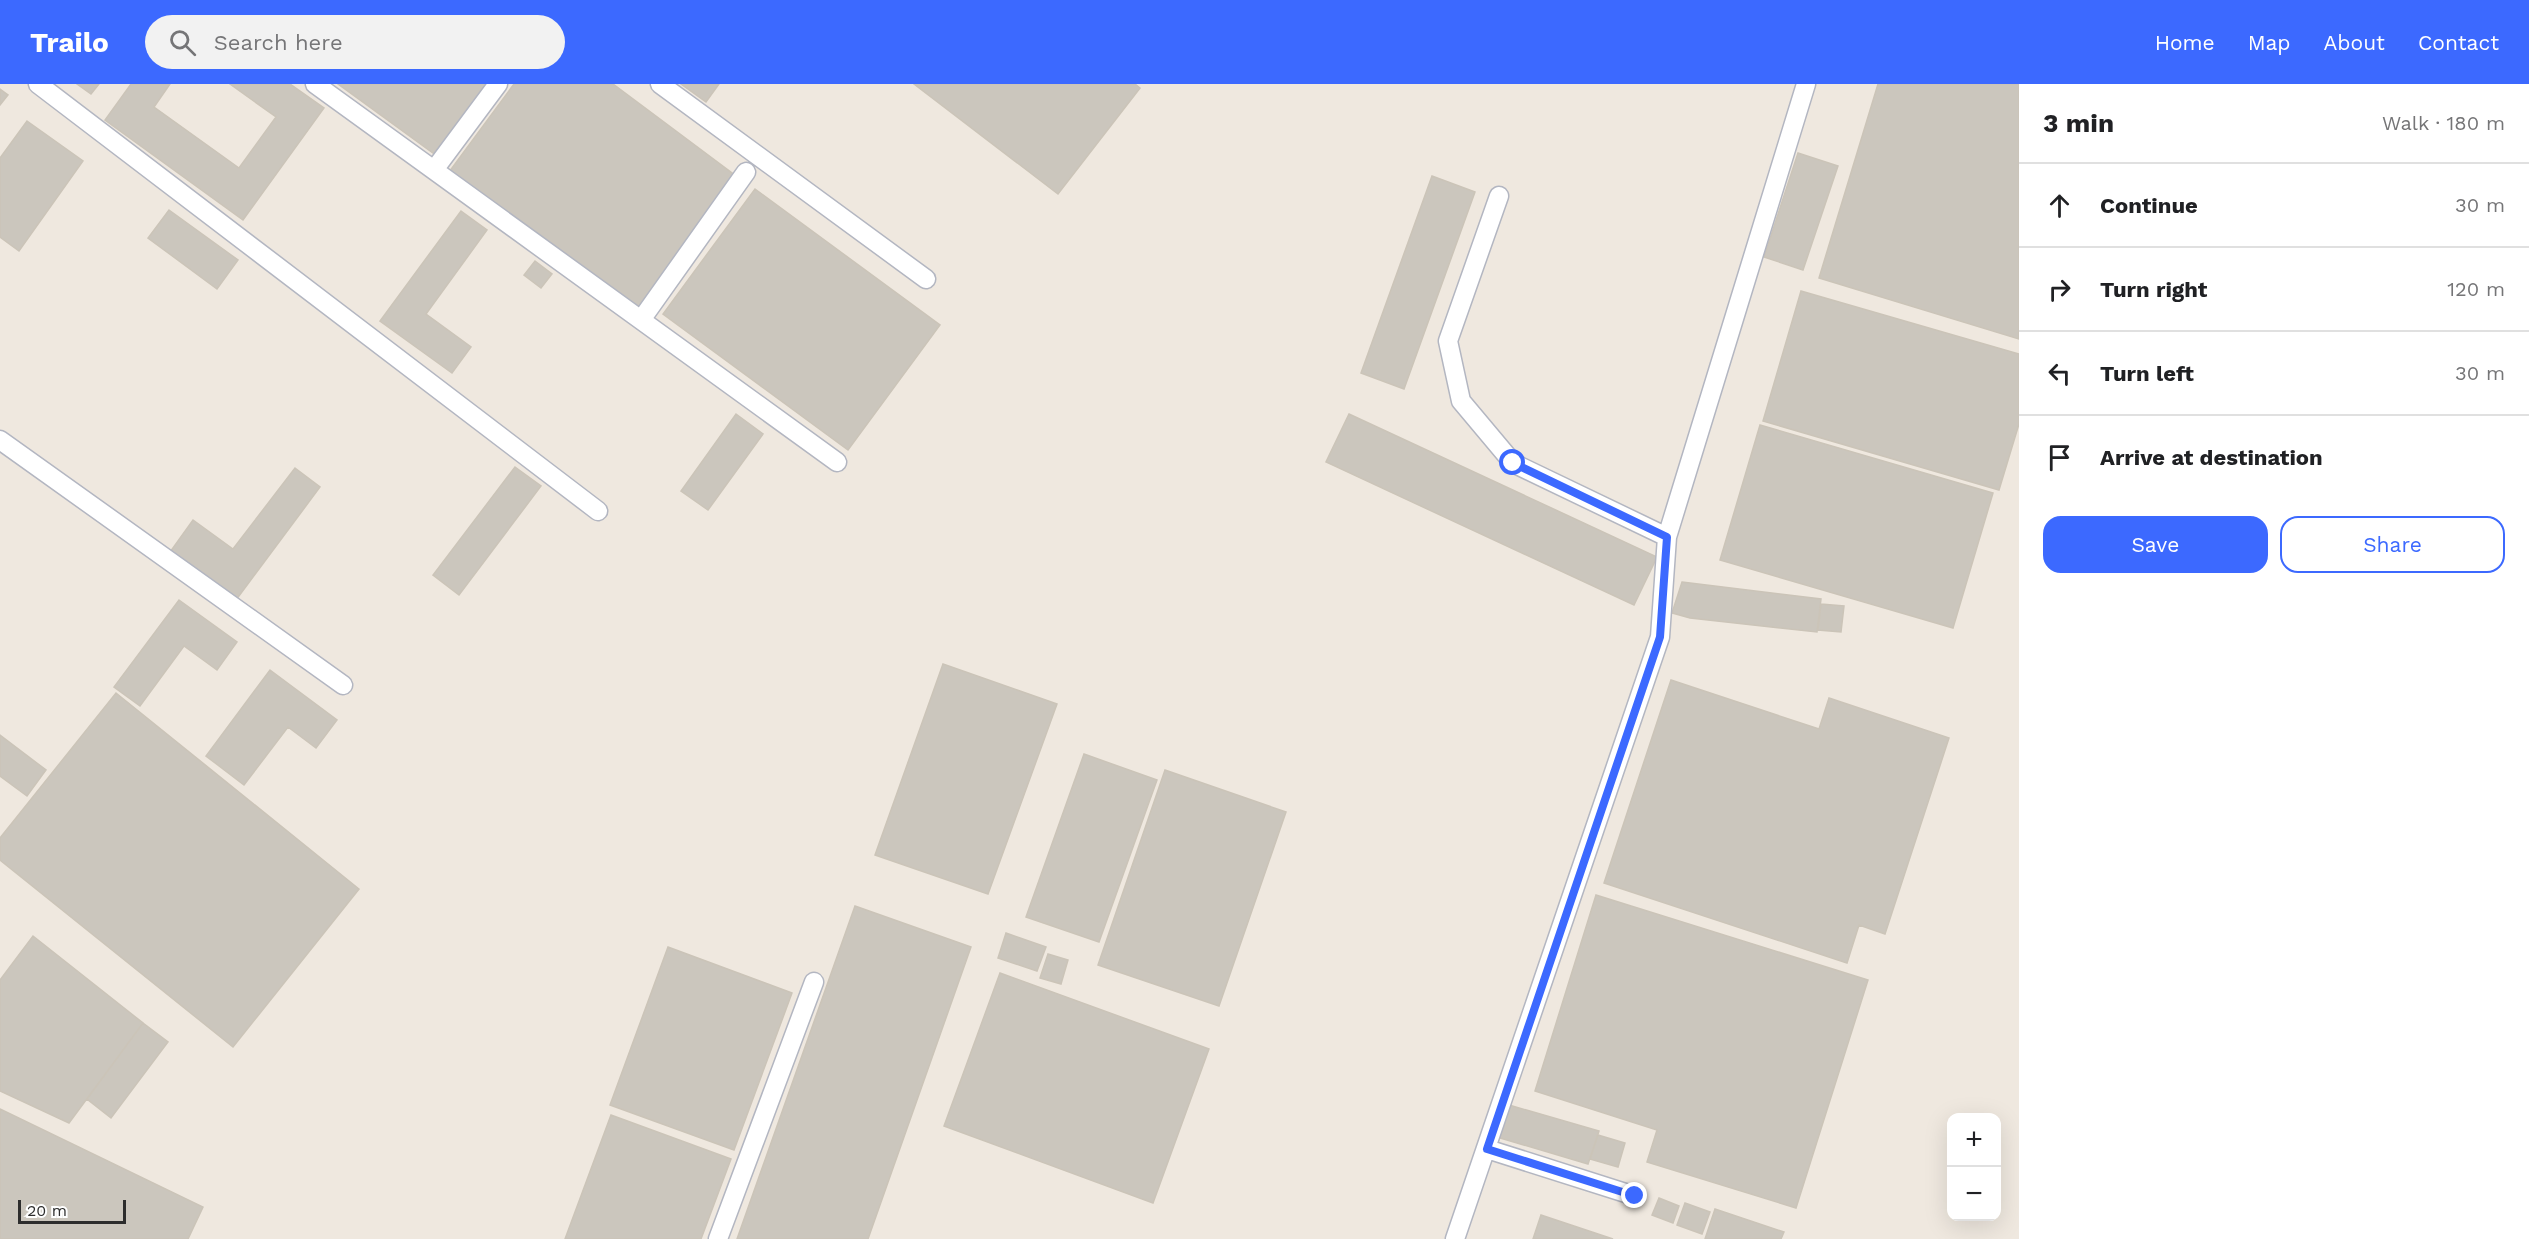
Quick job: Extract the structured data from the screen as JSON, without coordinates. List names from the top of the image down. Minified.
{"scale_bar":"20 m","page":{"header":"Trailo","search":"Search here","nav":["Home","Map","About","Contact"],"heading":["3 min","Walk · 180 m"],"list":[["Continue","30 m"],["Turn right","120 m"],["Turn left","30 m"],"Arrive at destination"],"buttons":["Save","Share"],"map_buttons":["+","−"],"scale":"20 m"}}
